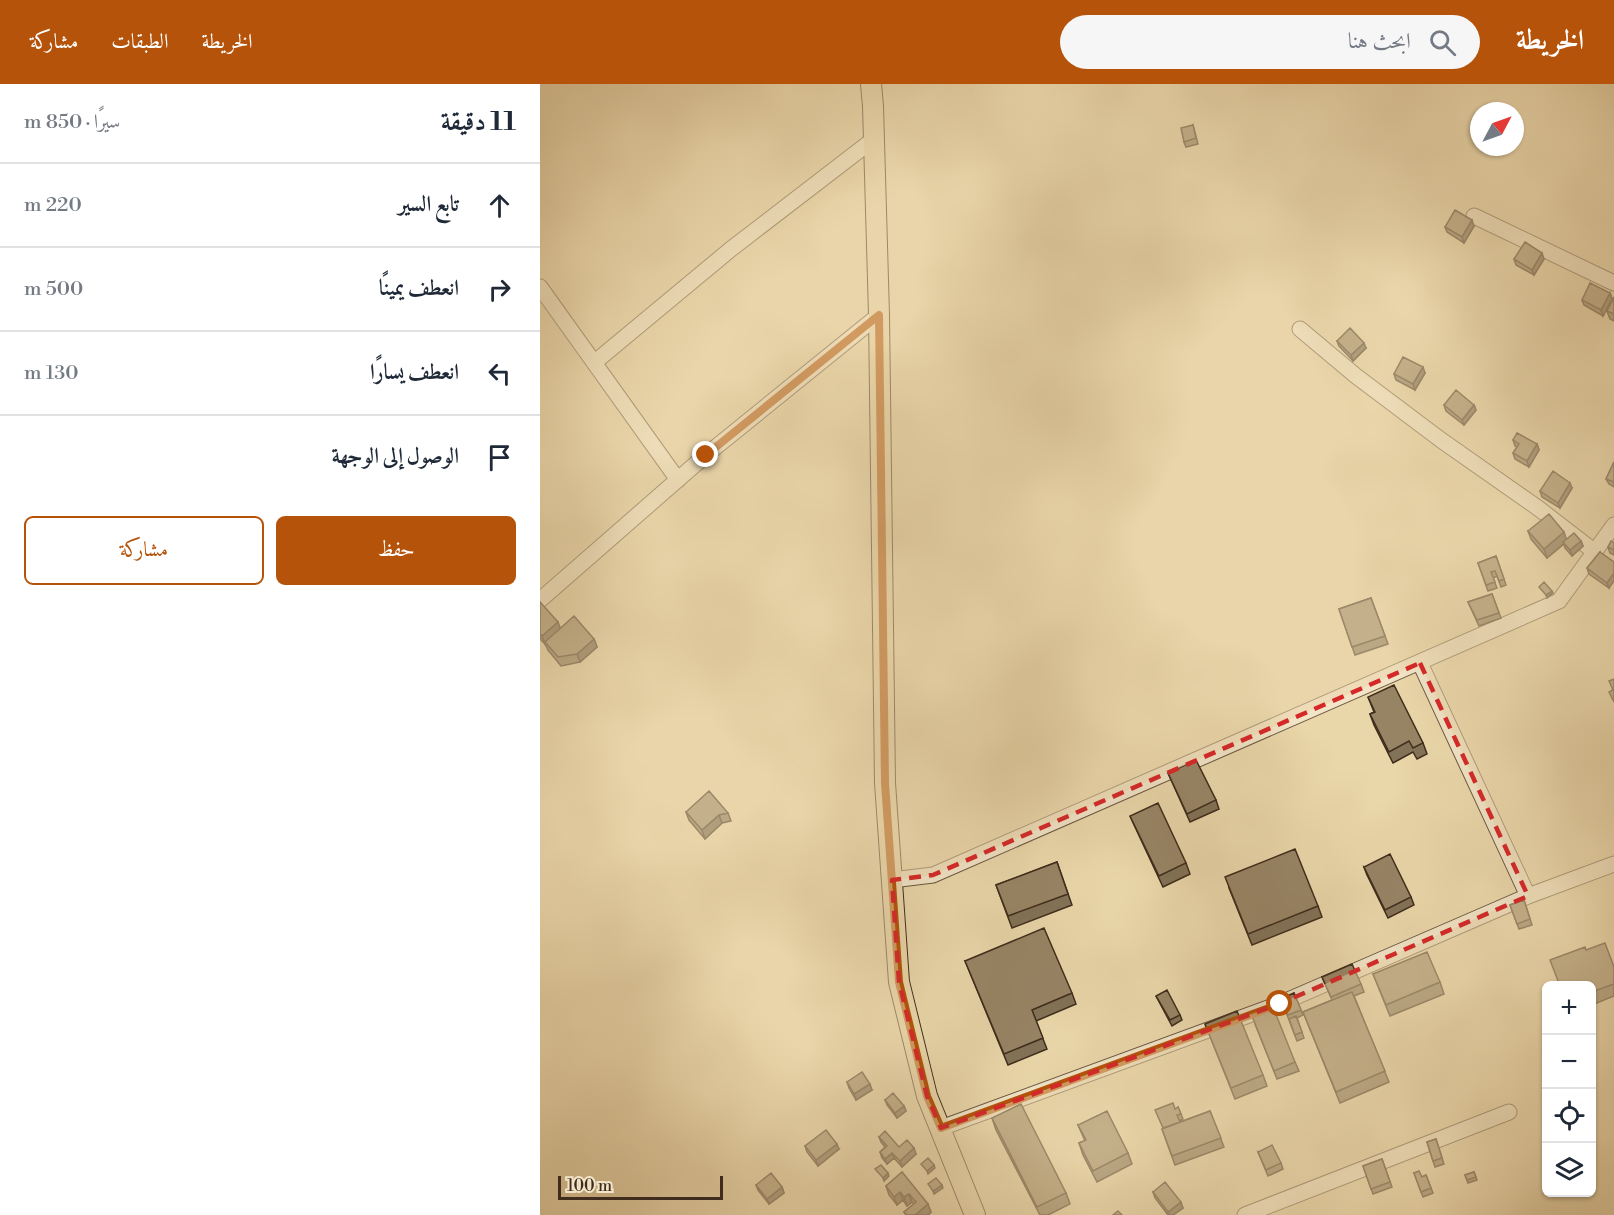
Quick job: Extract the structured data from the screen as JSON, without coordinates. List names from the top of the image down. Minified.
{"scale_bar":"100 m","north":"top right","page":{"header":"الخريطة","search":"ابحث هنا","nav":["الخريطة","الطبقات","مشاركة"],"heading":["11 دقيقة","سيرًا · 850 m"],"list":[["تابع السير","220 m"],["انعطف يمينًا","500 m"],["انعطف يسارًا","130 m"],"الوصول إلى الوجهة"],"buttons":["حفظ","مشاركة"],"map_buttons":["+","−"],"scale":"100 m"}}
